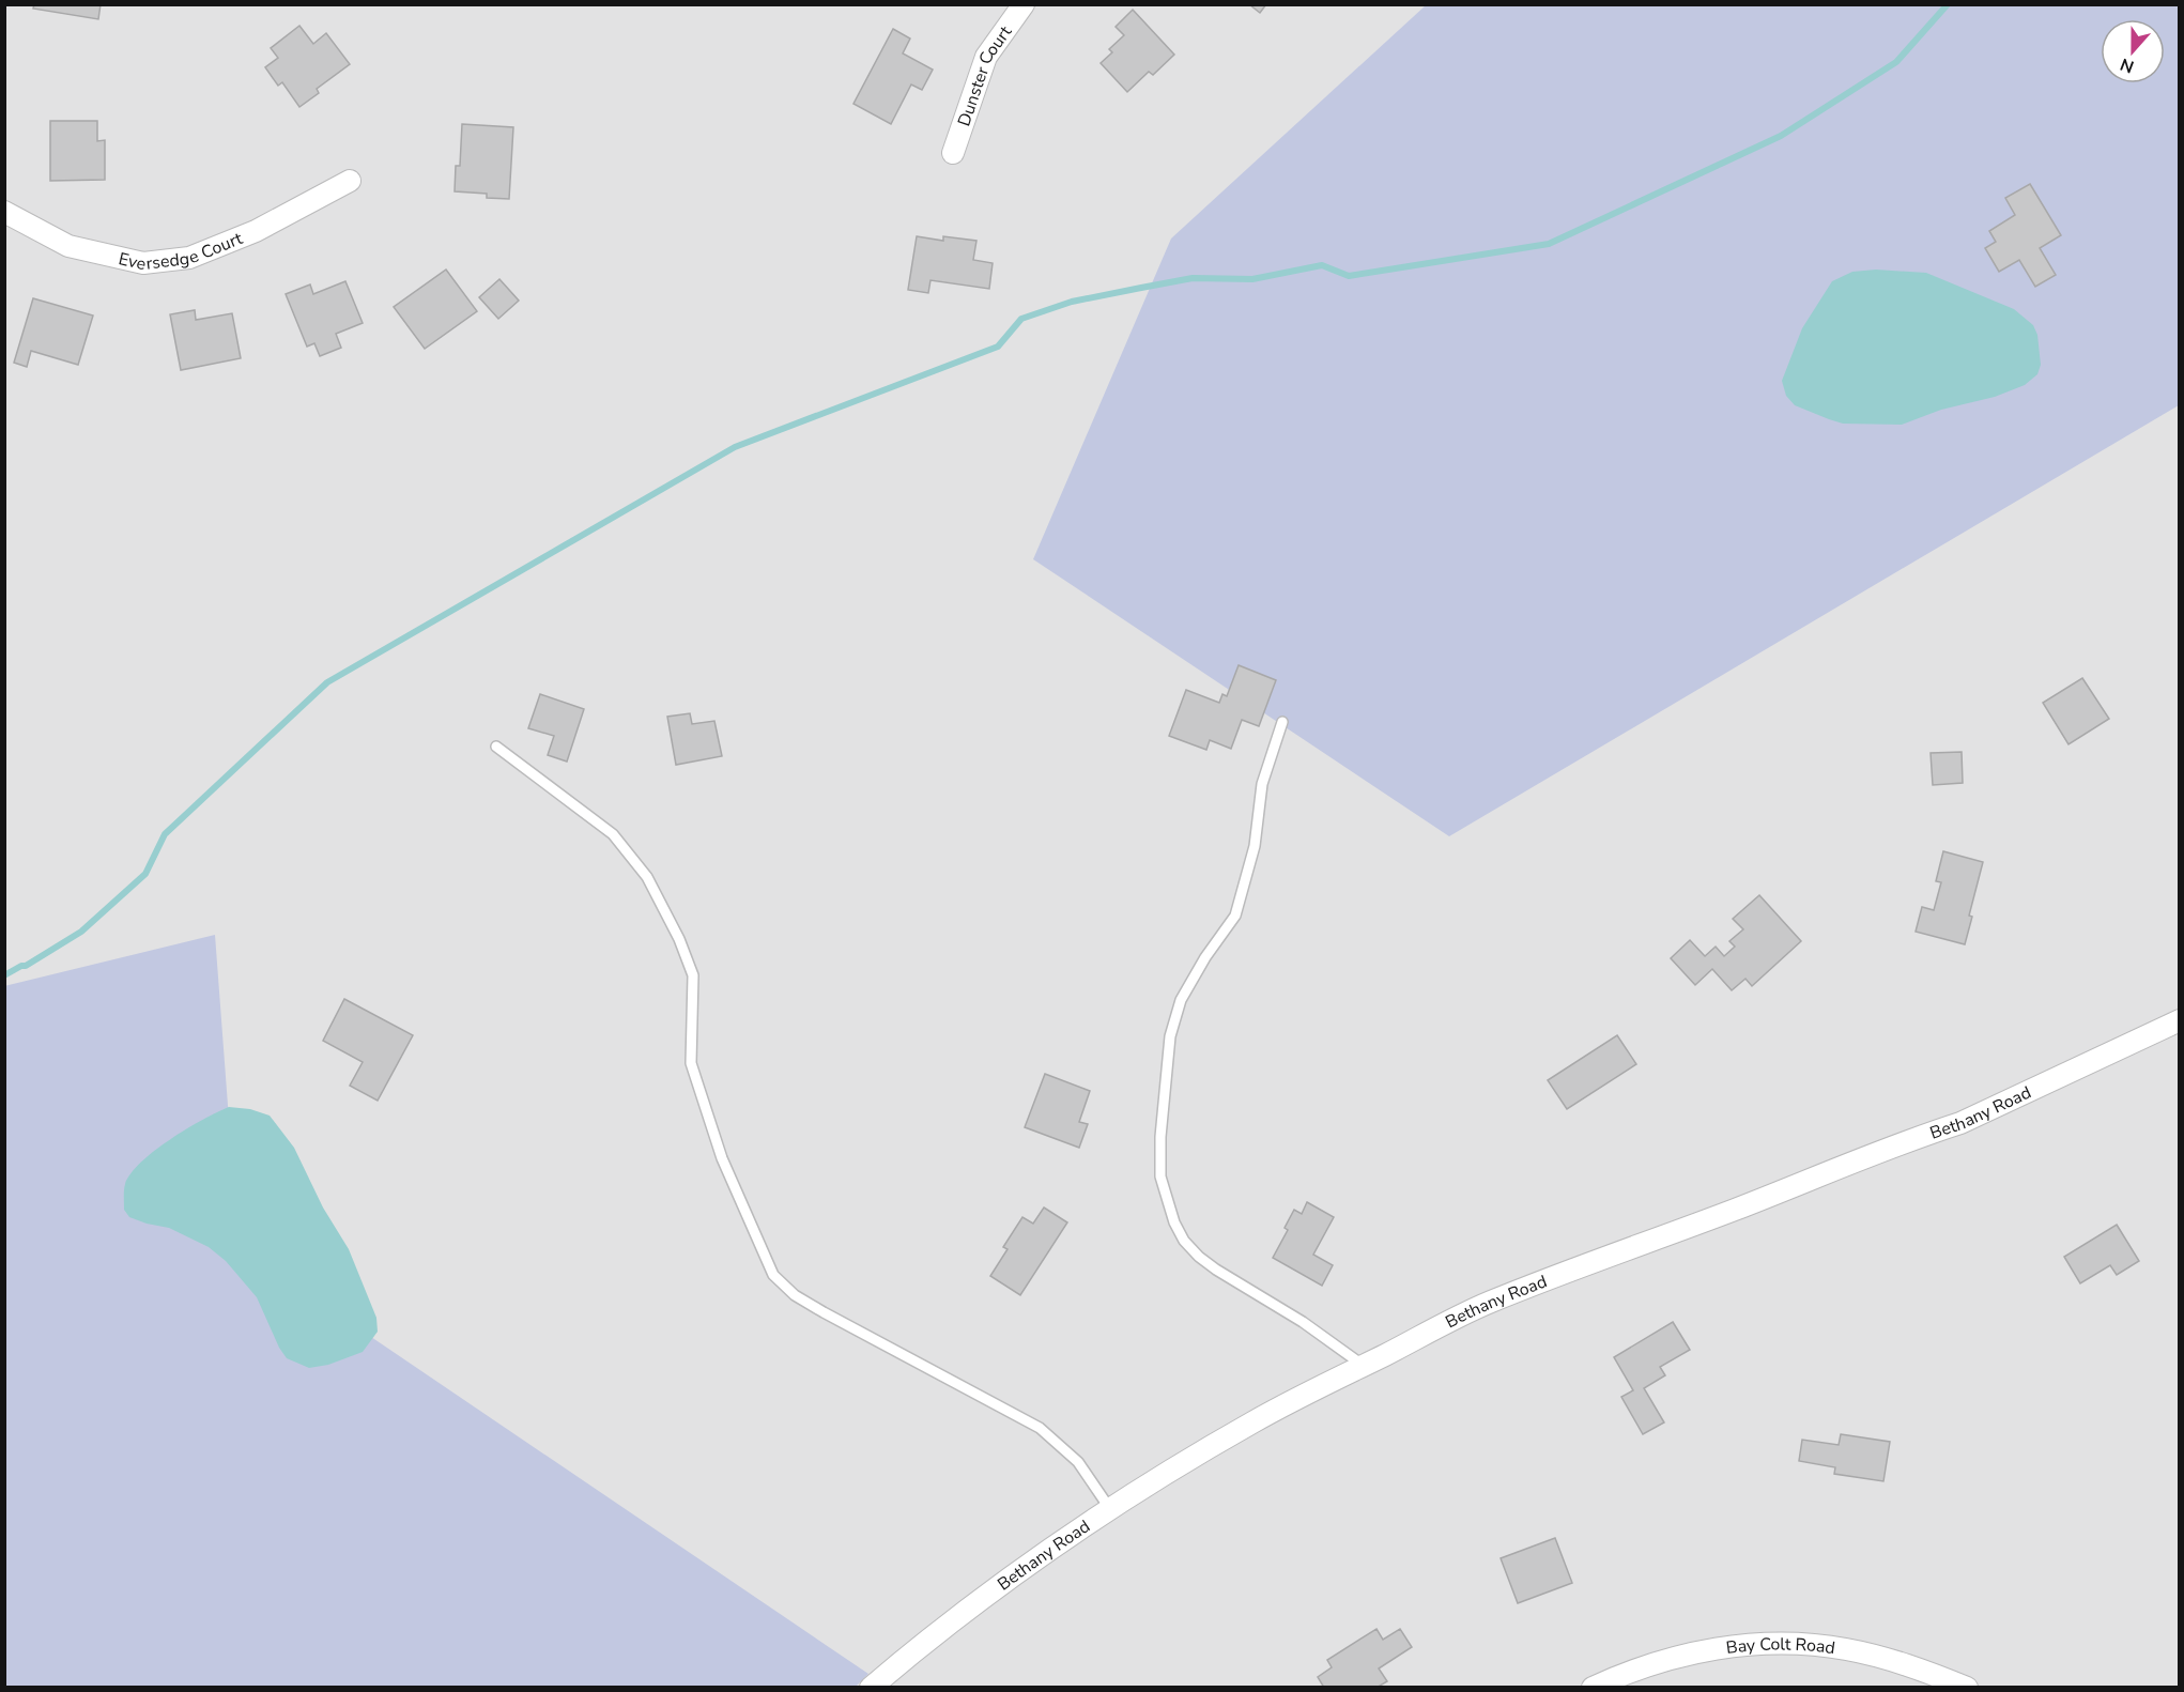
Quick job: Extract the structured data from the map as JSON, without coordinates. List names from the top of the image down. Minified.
{"streets":{"street":["Dunster Court","Eversedge Court","Bethany Road","Bay Colt Road"]},"north":"bottom"}
